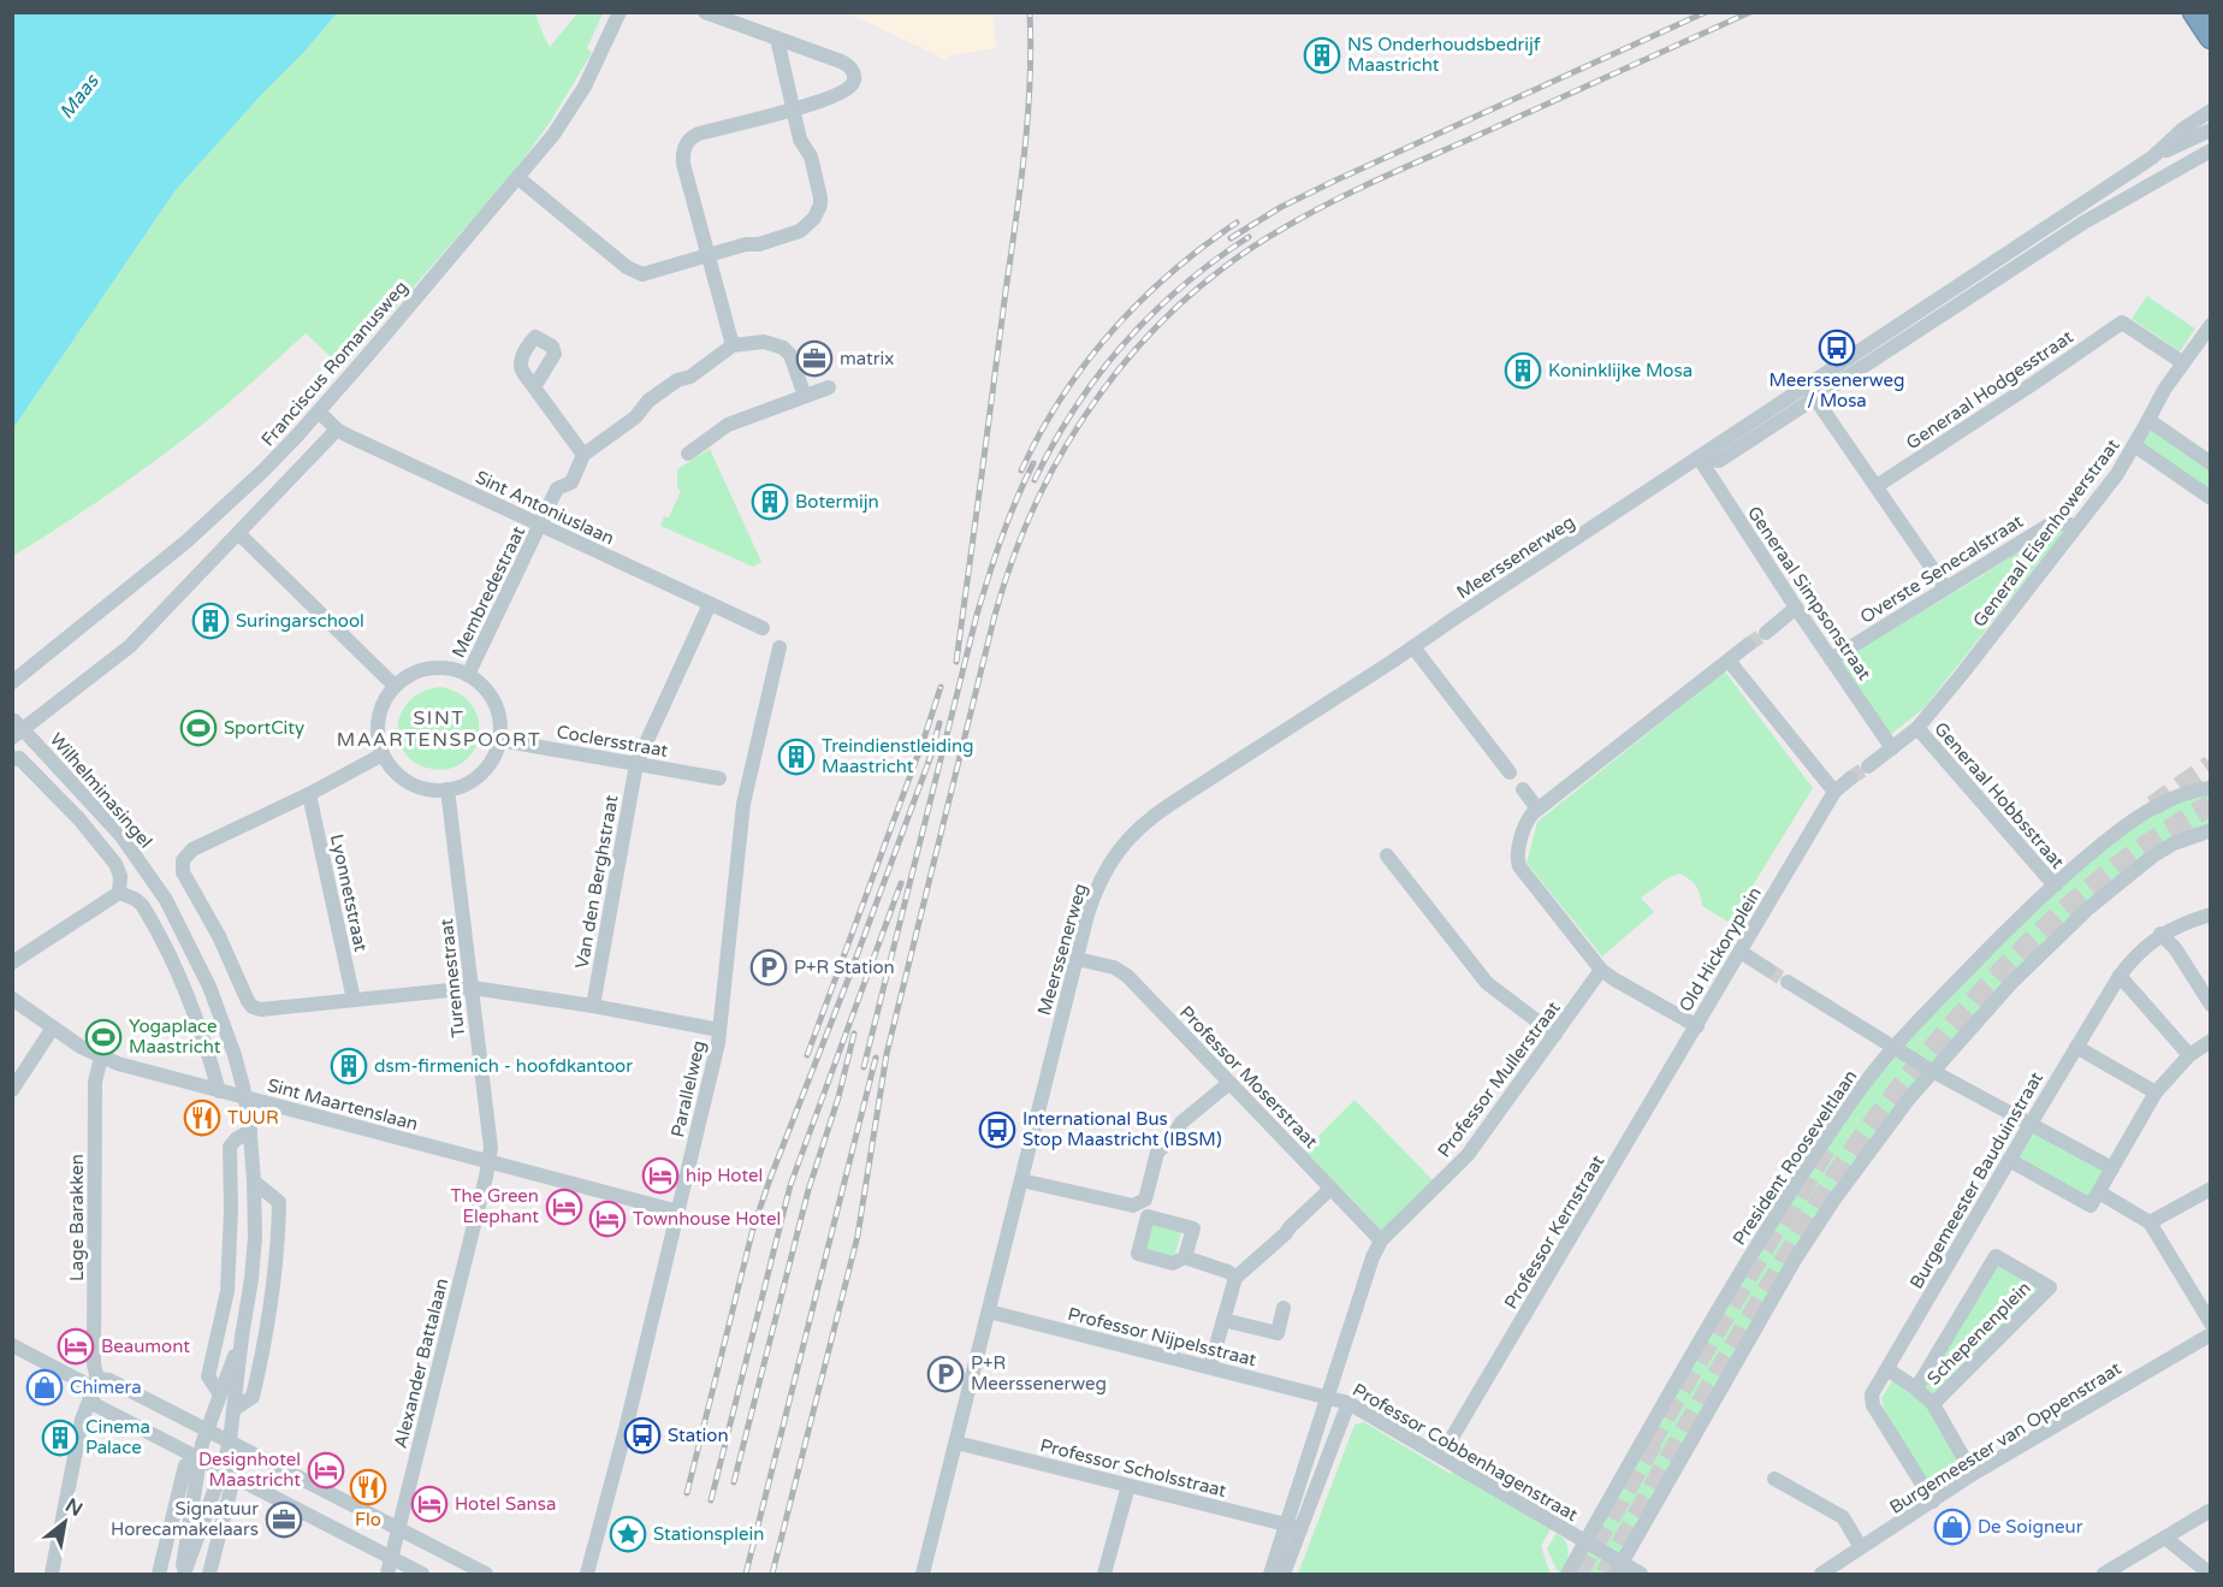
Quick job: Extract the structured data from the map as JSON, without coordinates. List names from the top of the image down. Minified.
{"streets":{"street":["Franciscus Romanusweg","Generaal Hodgesstraat","Sint Antoniuslaan","Generaal Eisenhowerstraat","Meerssenerweg","Overste Senecalstraat","Membredestraat","Generaal Simpsonstraat","Coclersstraat","Wilhelminasingel","Generaal Hobbsstraat","Van den Berghstraat","Lyonnetstraat","Old Hickoryplein","Turennestraat","Professor Moserstraat","Professor Mullerstraat","Parallelweg","Sint Maartenslaan","President Rooseveltlaan","Burgemeester Bauduinstraat","Lage Barakken","Professor Kernstraat","Schepenenplein","Professor Nijpelsstraat","Alexander Battalaan","Burgemeester van Oppenstraat","Professor Cobbenhagenstraat","Professor Scholsstraat"]},"crossings":[["Franciscus Romanusweg","Sint Antoniuslaan"],["Generaal Hodgesstraat","Generaal Eisenhowerstraat"],["Sint Antoniuslaan","Membredestraat"],["Sint Antoniuslaan","Van den Berghstraat"],["Generaal Eisenhowerstraat","Overste Senecalstraat"],["Generaal Eisenhowerstraat","Generaal Simpsonstraat"],["Generaal Eisenhowerstraat","Generaal Hobbsstraat"],["Meerssenerweg","Generaal Simpsonstraat"],["Meerssenerweg","Professor Moserstraat"],["Meerssenerweg","Professor Nijpelsstraat"],["Meerssenerweg","Professor Scholsstraat"],["Overste Senecalstraat","Generaal Simpsonstraat"],["Membredestraat","Coclersstraat"],["Membredestraat","Turennestraat"],["Coclersstraat","Van den Berghstraat"],["Coclersstraat","Turennestraat"],["Wilhelminasingel","Sint Maartenslaan"],["Generaal Hobbsstraat","President Rooseveltlaan"],["Old Hickoryplein","Professor Mullerstraat"],["Old Hickoryplein","Professor Kernstraat"],["Turennestraat","Sint Maartenslaan"],["Turennestraat","Alexander Battalaan"],["Professor Moserstraat","Professor Mullerstraat"],["Professor Mullerstraat","Professor Nijpelsstraat"],["Professor Mullerstraat","Professor Cobbenhagenstraat"],["Professor Mullerstraat","Professor Scholsstraat"],["Parallelweg","Sint Maartenslaan"],["Sint Maartenslaan","Lage Barakken"],["Sint Maartenslaan","Alexander Battalaan"],["President Rooseveltlaan","Professor Cobbenhagenstraat"],["Burgemeester Bauduinstraat","Burgemeester van Oppenstraat"],["Professor Kernstraat","Professor Cobbenhagenstraat"],["Professor Nijpelsstraat","Professor Cobbenhagenstraat"]],"districts":["SINT MAARTENSPOORT"],"water":["Maas"],"places":{"building":["NS Onderhoudsbedrijf Maastricht","Koninklijke Mosa","Botermijn","Suringarschool","Treindienstleiding Maastricht","dsm-firmenich - hoofdkantoor","Cinema Palace"],"bus stop":["Meerssenerweg / Mosa","International Bus Stop Maastricht (IBSM)","Station"],"office":["matrix","Signatuur Horecamakelaars"],"sports":["SportCity","Yogaplace Maastricht"],"parking":["P+R Station","P+R Meerssenerweg"],"restaurant":["TUUR","Flo"],"hotel":["hip Hotel","The Green Elephant","Townhouse Hotel","Beaumont","Designhotel Maastricht","Hotel Sansa"],"shop":["Chimera","De Soigneur"],"place":["Stationsplein"]},"north":"top right"}
